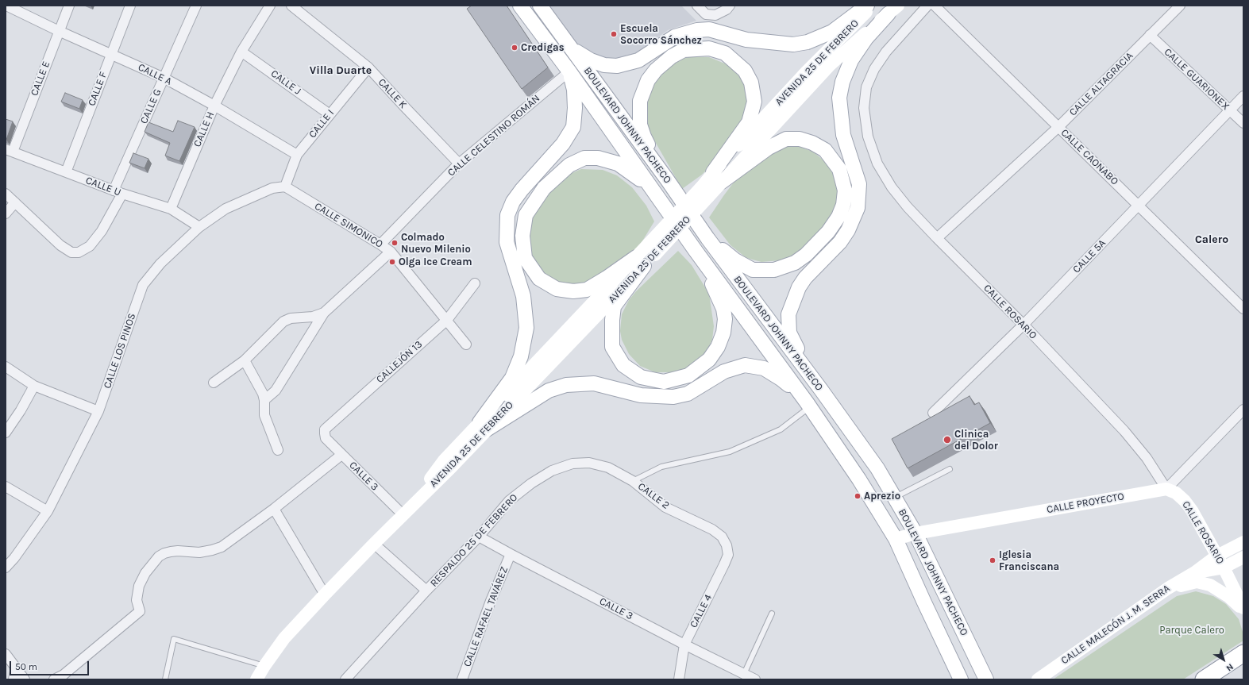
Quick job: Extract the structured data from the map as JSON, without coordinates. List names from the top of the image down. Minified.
{"streets":{"main road":["AVENIDA 25 DE FEBRERO","BOULEVARD JOHNNY PACHECO","CALLE ROSARIO","CALLE PROYECTO","CALLE MALECÓN J. M. SERRA"],"street":["CALLE A","CALLE E","CALLE GUARIONEX","CALLE J","CALLE ALTAGRACIA","CALLE F","CALLE K","CALLE G","CALLE I","CALLE H","CALLE CELESTINO ROMÁN","CALLE CAONABO","CALLE U","CALLE SIMONICO","CALLE 5A","CALLE LOS PINOS","CALLEJÓN 13","CALLE 3","CALLE 2","RESPALDO 25 DE FEBRERO","CALLE 4","CALLE RAFAEL TAVÁREZ"]},"crossings":[["AVENIDA 25 DE FEBRERO","CALLE 3"],["AVENIDA 25 DE FEBRERO","RESPALDO 25 DE FEBRERO"],["CALLE A","CALLE E"],["CALLE A","CALLE F"],["CALLE A","CALLE G"],["CALLE A","CALLE I"],["CALLE A","CALLE H"],["CALLE E","CALLE U"],["CALLE GUARIONEX","CALLE ALTAGRACIA"],["CALLE GUARIONEX","CALLE 5A"],["CALLE J","CALLE I"],["CALLE J","CALLE H"],["CALLE ALTAGRACIA","CALLE CAONABO"],["CALLE ALTAGRACIA","CALLE ROSARIO"],["CALLE F","CALLE U"],["CALLE K","CALLE I"],["CALLE K","CALLE CELESTINO ROMÁN"],["CALLE G","CALLE U"],["CALLE I","CALLE SIMONICO"],["CALLE I","CALLE LOS PINOS"],["BOULEVARD JOHNNY PACHECO","CALLE CELESTINO ROMÁN"],["BOULEVARD JOHNNY PACHECO","CALLE PROYECTO"],["CALLE H","CALLE U"],["CALLE CELESTINO ROMÁN","CALLE SIMONICO"],["CALLE CAONABO","CALLE 5A"],["CALLE U","CALLE LOS PINOS"],["CALLE SIMONICO","CALLE LOS PINOS"],["CALLE SIMONICO","CALLEJÓN 13"],["CALLE 5A","CALLE ROSARIO"],["CALLE ROSARIO","CALLE PROYECTO"],["CALLEJÓN 13","CALLE 3"],["CALLE 3","RESPALDO 25 DE FEBRERO"],["CALLE 3","CALLE 4"],["CALLE 3","CALLE RAFAEL TAVÁREZ"],["CALLE 2","RESPALDO 25 DE FEBRERO"],["CALLE 2","CALLE 4"]],"districts":["Villa Duarte","Calero"],"parks":["Parque Calero"],"places":["Escuela Socorro Sánchez","Credigas","Colmado Nuevo Milenio","Olga Ice Cream","Clinica del Dolor","Aprezio","Iglesia Franciscana"],"scale_bar":"50 m","north":"bottom right"}
